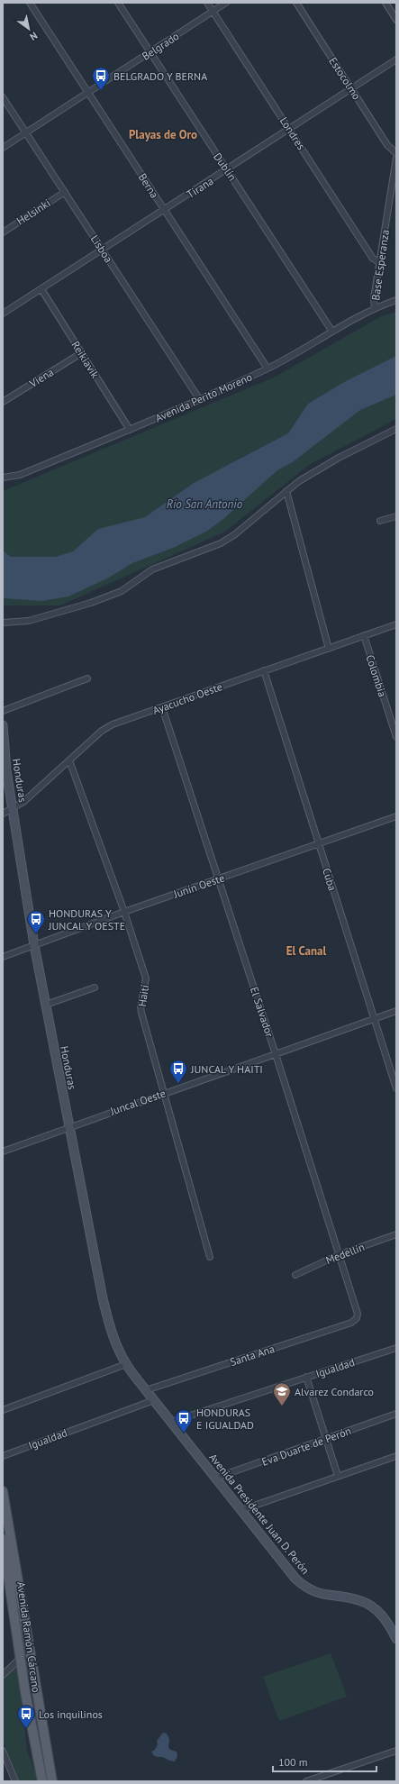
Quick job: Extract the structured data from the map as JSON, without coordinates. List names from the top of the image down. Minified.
{"streets":{"main road":["Honduras","Avenida Presidente Juan D. Perón","Avenida Ramón Cárcano"],"street":["Belgrado","Estocolmo","Londres","Dublín","Berna","Tirana","Helsinki","Lisboa","Base Esperanza","Reikiavik","Viena","Avenida Perito Moreno","Colombia","Ayacucho Oeste","Cuba","Junín Oeste","Haití","El Salvador","Juncal Oeste","Medellín","Santa Ana","Igualdad","Eva Duarte de Perón"]},"crossings":[["Belgrado","Londres"],["Belgrado","Dublín"],["Belgrado","Berna"],["Belgrado","Lisboa"],["Estocolmo","Tirana"],["Londres","Tirana"],["Londres","Base Esperanza"],["Dublín","Tirana"],["Dublín","Avenida Perito Moreno"],["Berna","Tirana"],["Berna","Avenida Perito Moreno"],["Tirana","Lisboa"],["Tirana","Reikiavik"],["Helsinki","Lisboa"],["Lisboa","Avenida Perito Moreno"],["Base Esperanza","Avenida Perito Moreno"],["Reikiavik","Viena"],["Reikiavik","Avenida Perito Moreno"],["Colombia","Ayacucho Oeste"],["Ayacucho Oeste","Honduras"],["Ayacucho Oeste","Cuba"],["Ayacucho Oeste","Haití"],["Ayacucho Oeste","El Salvador"],["Honduras","Junín Oeste"],["Honduras","Juncal Oeste"],["Honduras","Santa Ana"],["Honduras","Igualdad"],["Honduras","Avenida Presidente Juan D. Perón"],["Cuba","Junín Oeste"],["Cuba","Juncal Oeste"],["Junín Oeste","Haití"],["Junín Oeste","El Salvador"],["Haití","Juncal Oeste"],["El Salvador","Juncal Oeste"],["El Salvador","Medellín"],["El Salvador","Santa Ana"],["Igualdad","Avenida Presidente Juan D. Perón"],["Eva Duarte de Perón","Avenida Presidente Juan D. Perón"]],"districts":["Playas de Oro","El Canal"],"water":["Río San Antonio"],"places":{"bus stop":["BELGRADO Y BERNA","HONDURAS Y JUNCAL Y OESTE","JUNCAL Y HAITI","HONDURAS E IGUALDAD","Los inquilinos"],"school or university":["Alvarez Condarco"]},"scale_bar":"100 m","north":"bottom right"}
